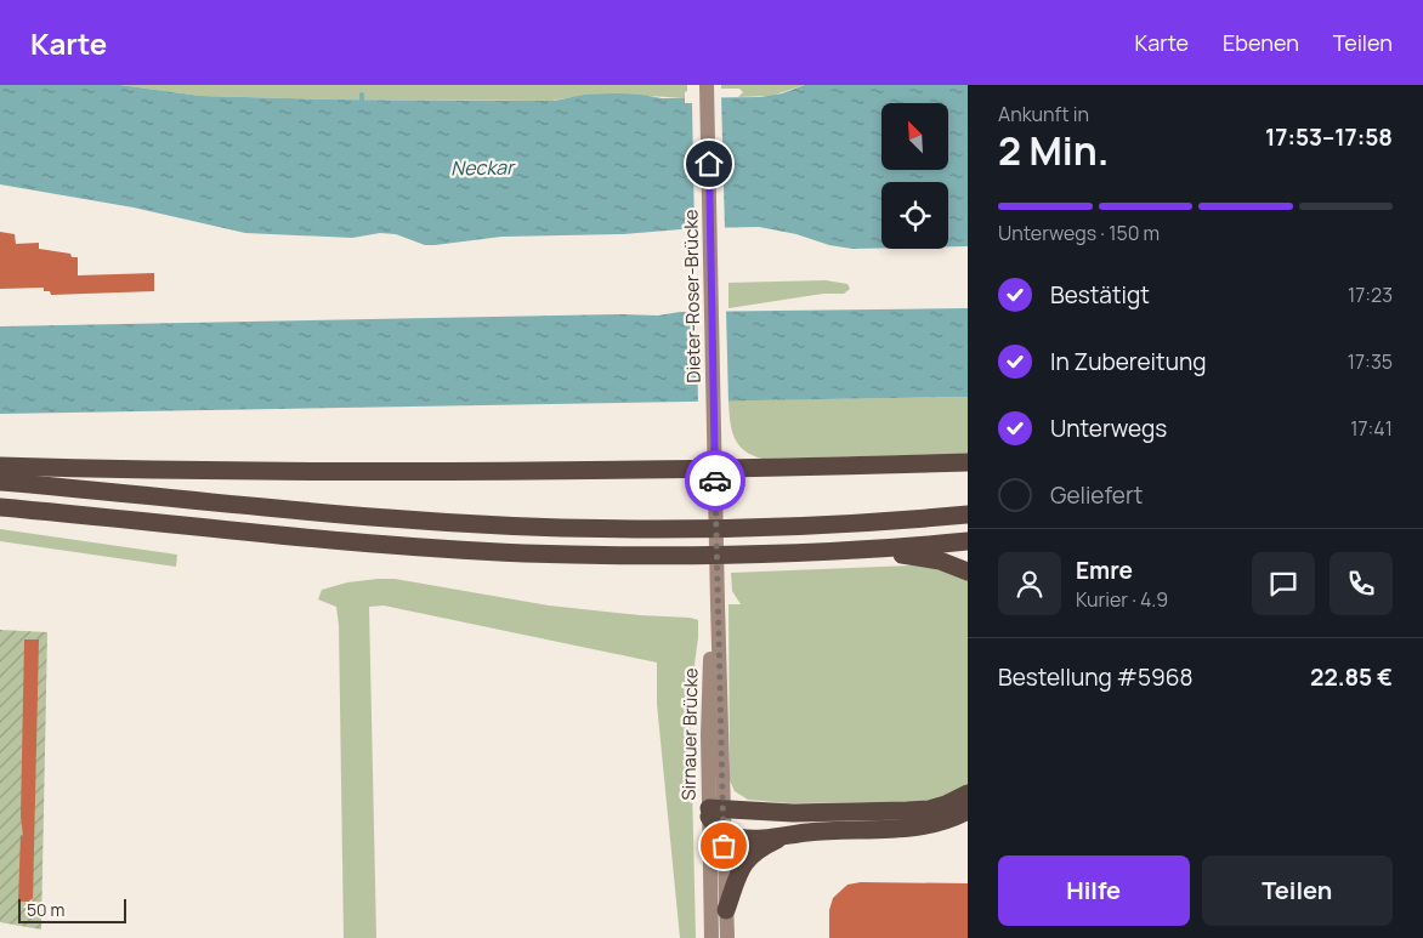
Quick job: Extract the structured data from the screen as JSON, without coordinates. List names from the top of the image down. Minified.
{"streets":{"main road":["Dieter-Roser-Brücke","Sirnauer Brücke"]},"crossings":[["Dieter-Roser-Brücke","Sirnauer Brücke"]],"water":["Neckar"],"scale_bar":"50 m","north":"top left","page":{"header":"Karte","nav":["Karte","Ebenen","Teilen"],"heading":["2 Min.","Ankunft in","17:53–17:58"],"panel":["Emre","Kurier · 4.9","Bestellung #5968","22.85 €"],"bar":"Unterwegs · 150 m","list":[["Bestätigt","17:23"],["In Zubereitung","17:35"],["Unterwegs","17:41"],"Geliefert"],"buttons":["Hilfe","Teilen"],"scale":"50 m"}}
